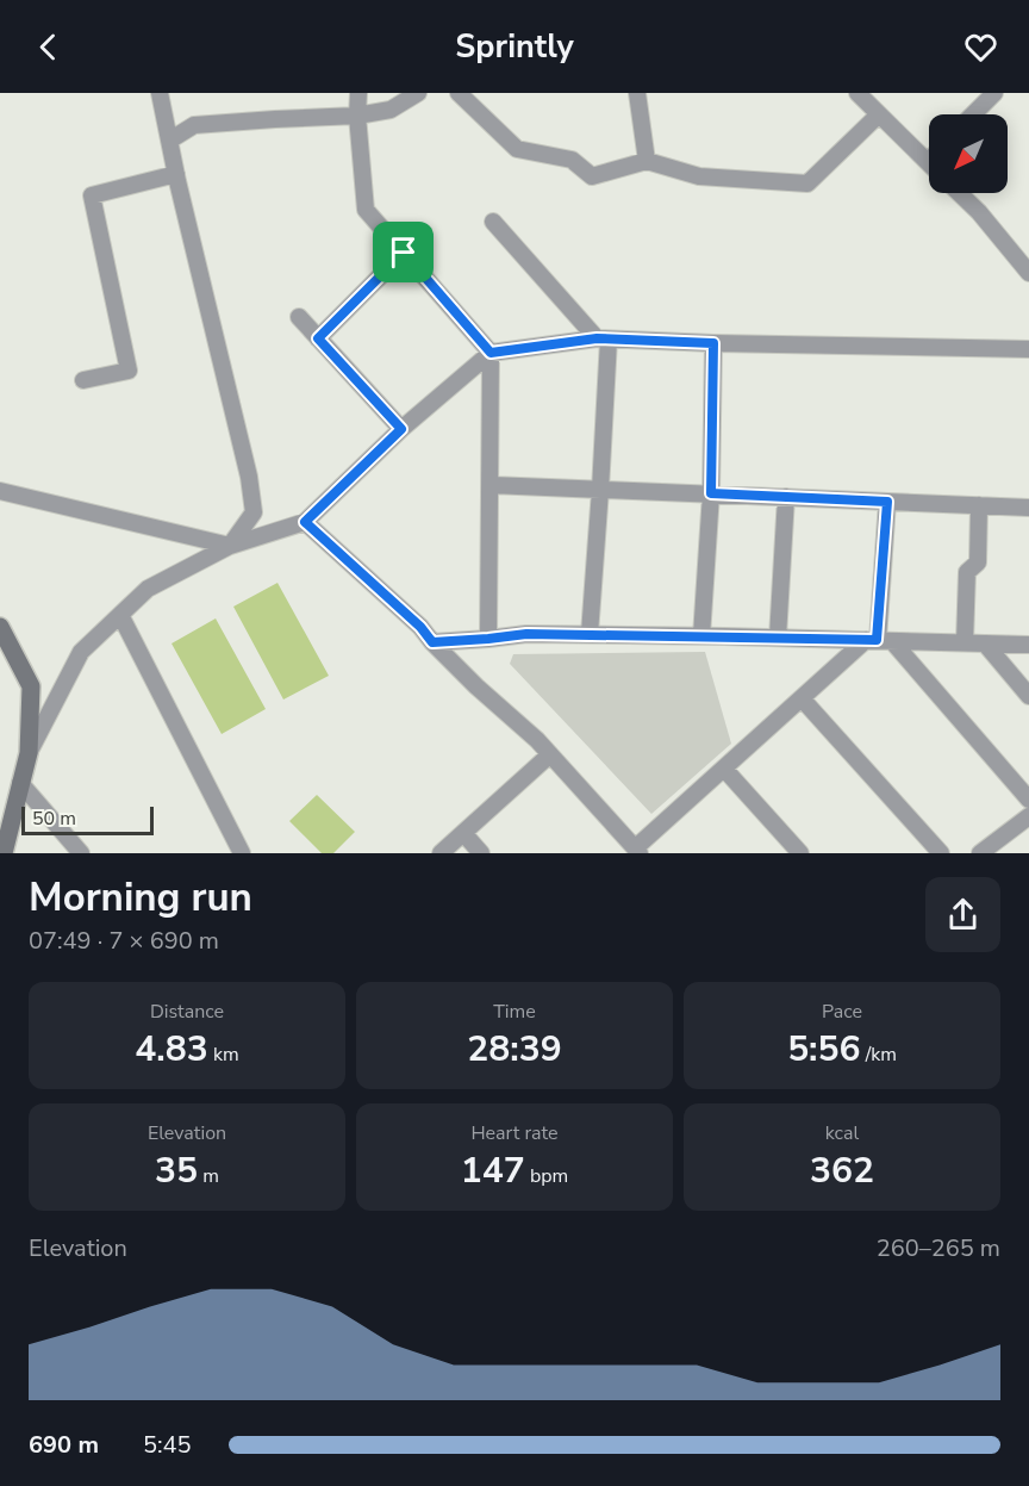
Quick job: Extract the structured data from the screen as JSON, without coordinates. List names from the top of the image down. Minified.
{"scale_bar":"50 m","north":"bottom left","page":{"header":"Sprintly","scale":"50 m","heading":["Morning run","07:49 · 7 × 690 m"],"stats":[["Distance","4.83 km"],["Time","28:39"],["Pace","5:56 /km"],["Elevation","35 m"],["Heart rate","147 bpm"],["kcal","362"]],"chart":["Elevation","260–265 m"],"list":[{"name":"690 m","note":"5:45"}]}}
